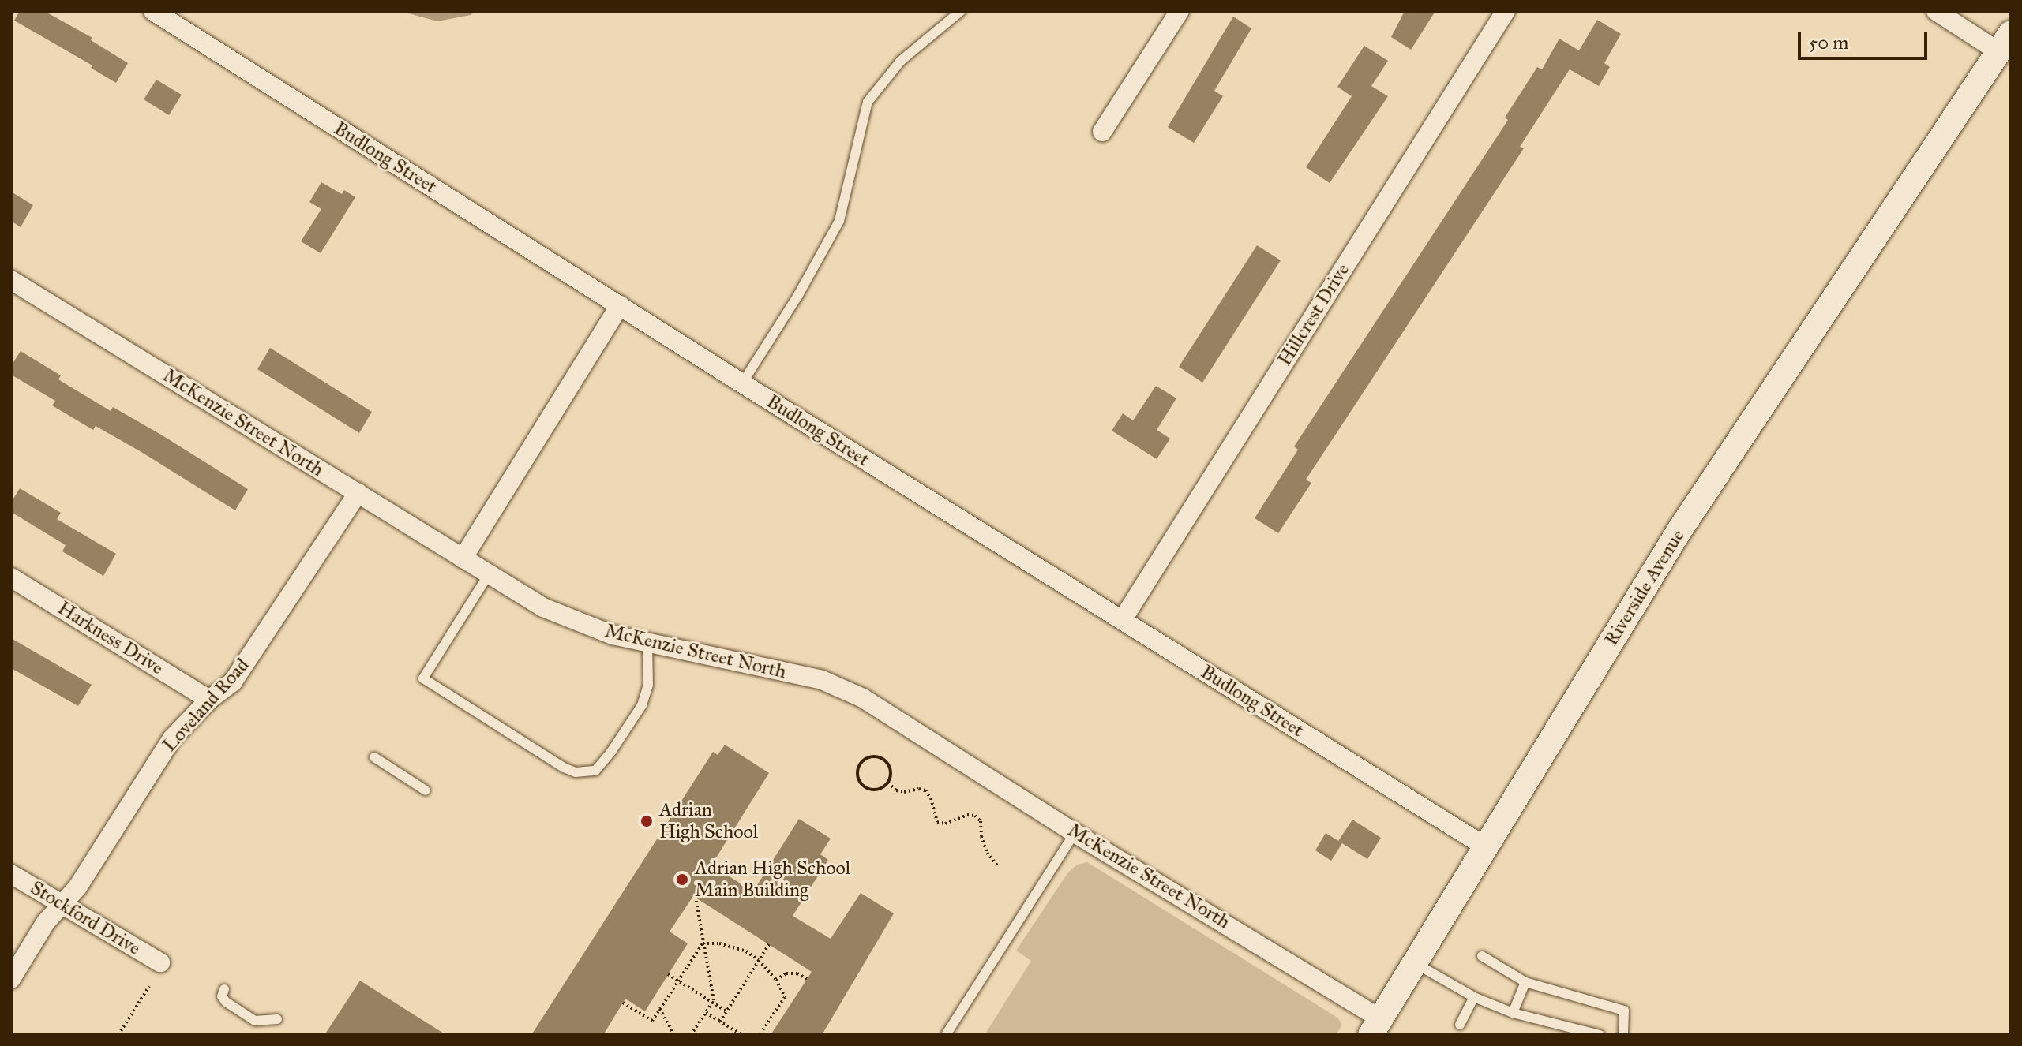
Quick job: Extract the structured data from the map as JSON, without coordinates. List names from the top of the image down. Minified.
{"streets":{"street":["Budlong Street","Hillcrest Drive","McKenzie Street North","Riverside Avenue","Harkness Drive","Loveland Road","Stockford Drive"]},"crossings":[["Budlong Street","Hillcrest Drive"],["Budlong Street","Riverside Avenue"],["McKenzie Street North","Riverside Avenue"],["McKenzie Street North","Loveland Road"],["Harkness Drive","Loveland Road"],["Loveland Road","Stockford Drive"]],"places":["Adrian High School","Adrian High School Main Building"],"scale_bar":"50 m"}
